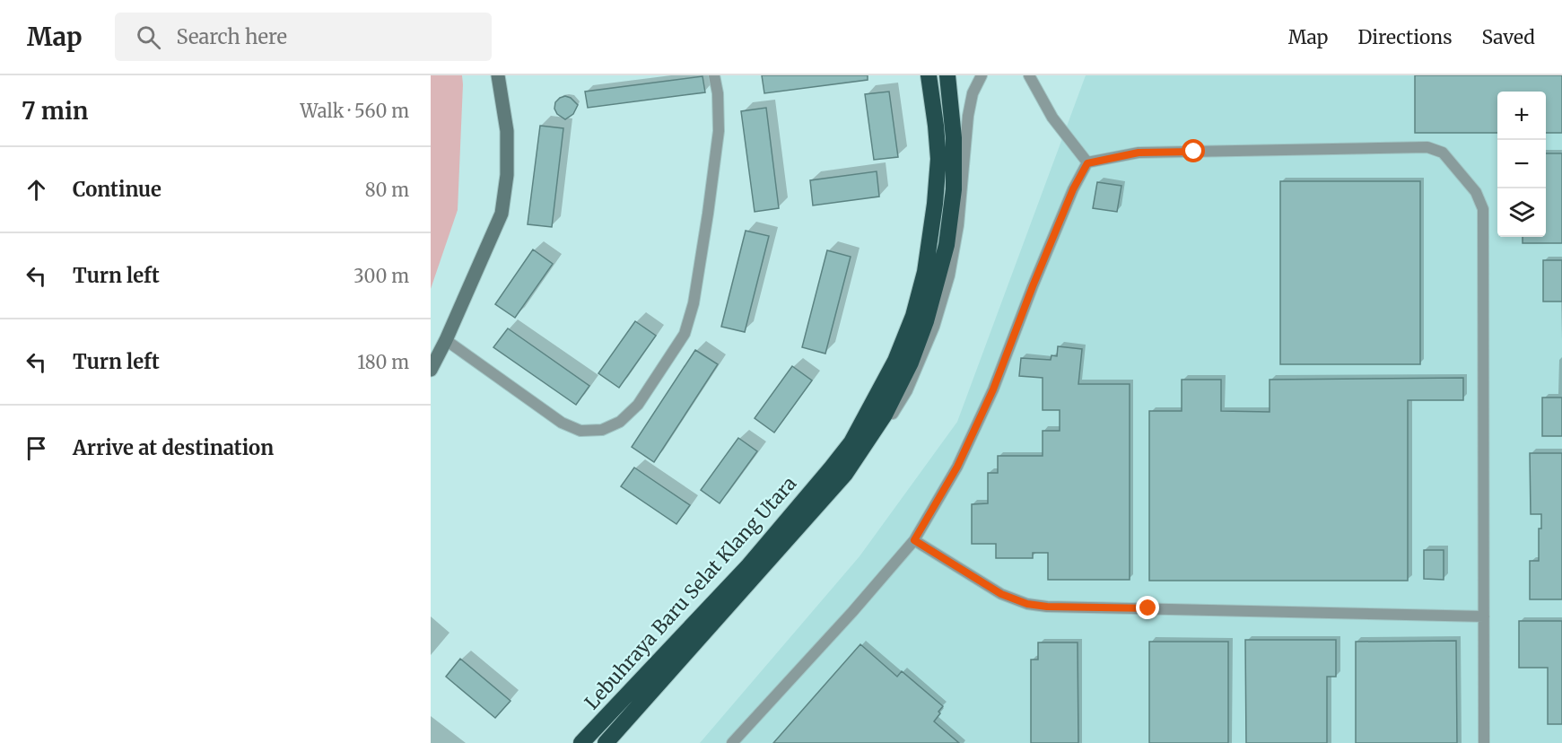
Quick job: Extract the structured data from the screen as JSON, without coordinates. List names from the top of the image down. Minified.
{"streets":{"highway":["Lebuhraya Baru Selat Klang Utara"]},"page":{"header":"Map","search":"Search here","nav":["Map","Directions","Saved"],"heading":["7 min","Walk · 560 m"],"map_buttons":["+","−"],"list":[["Continue","80 m"],["Turn left","300 m"],["Turn left","180 m"],"Arrive at destination"]}}
